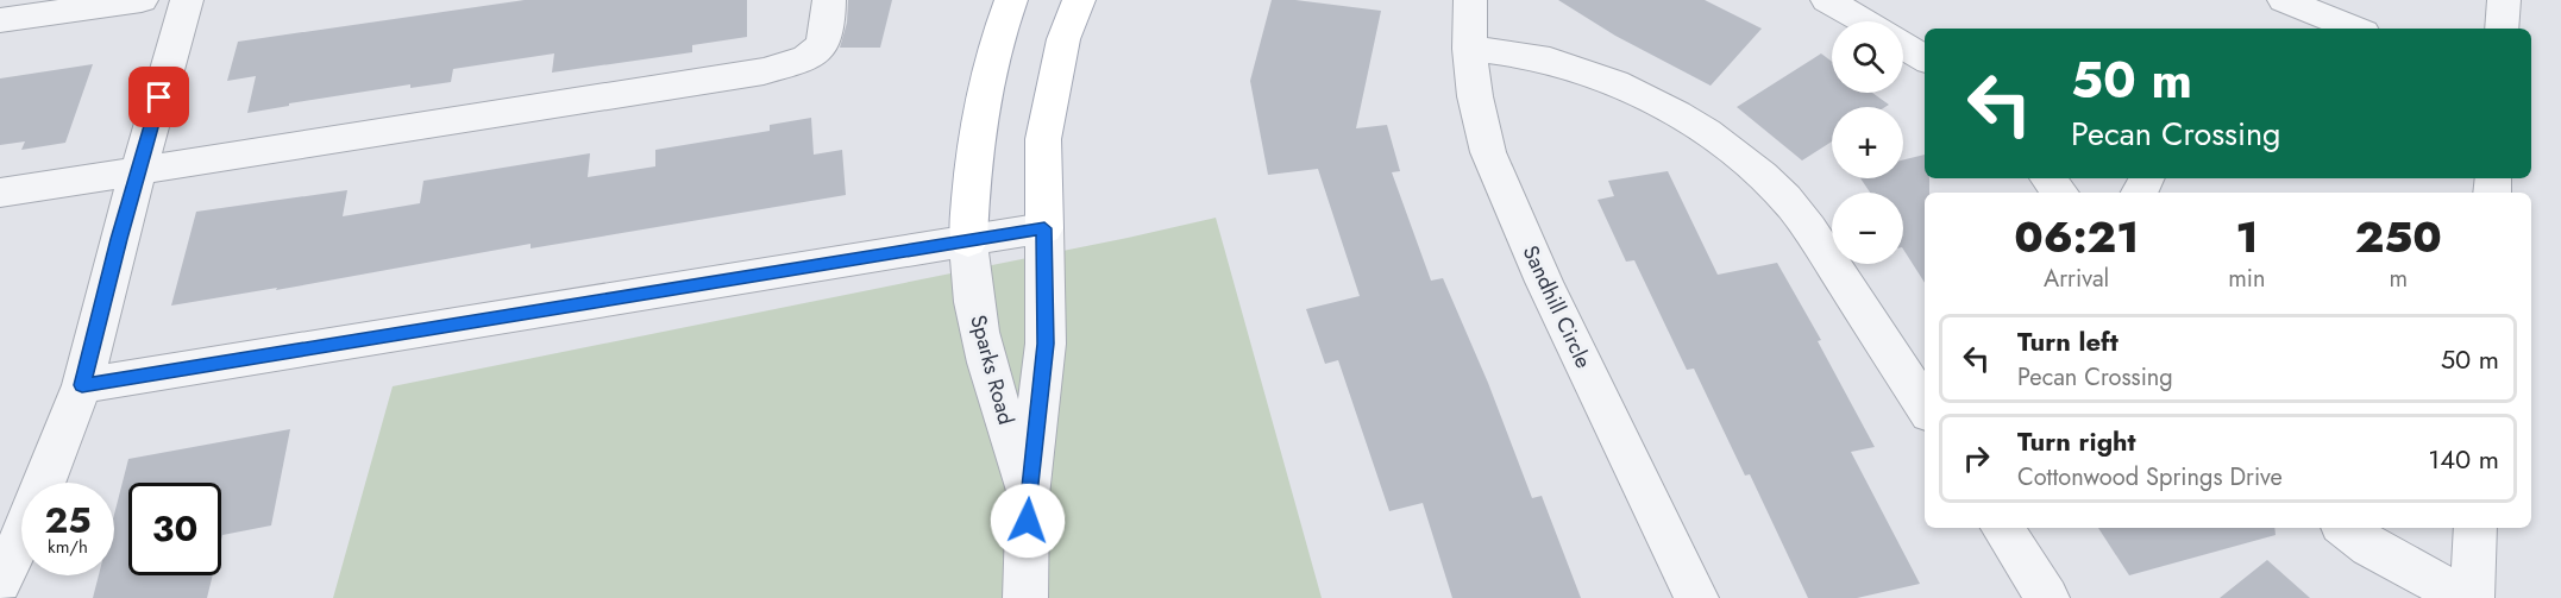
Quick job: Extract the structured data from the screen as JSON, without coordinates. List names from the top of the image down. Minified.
{"streets":{"street":["Sandhill Circle","Sparks Road"]},"page":{"map_buttons":["+","−"],"turn":["50 m","Pecan Crossing"],"eta":["06:21","Arrival","1","min","250","m"],"list":[{"name":"Turn left","note":"Pecan Crossing","value":"50 m"},{"name":"Turn right","note":"Cottonwood Springs Drive","value":"140 m"}],"speed":"25 km/h","limit":"30"}}
